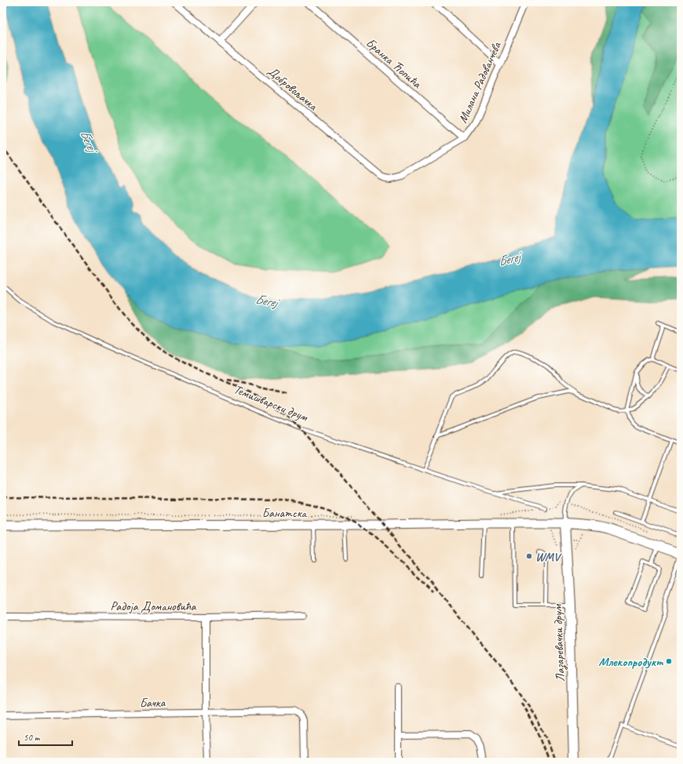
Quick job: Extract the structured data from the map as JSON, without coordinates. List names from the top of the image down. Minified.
{"streets":{"main road":["Банатска","Лазаревачки друм"],"street":["Бранка Ћопића","Милана Радованчева","Добровољачка","Радоја Домановића","Бачка"],"lane":["Темишварски друм"]},"crossings":[["Бранка Ћопића","Милана Радованчева"],["Милана Радованчева","Добровољачка"],["Банатска","Лазаревачки друм"]],"water":["Бегеј"],"places":["WMV","Млекопродукт"],"scale_bar":"50 m"}
